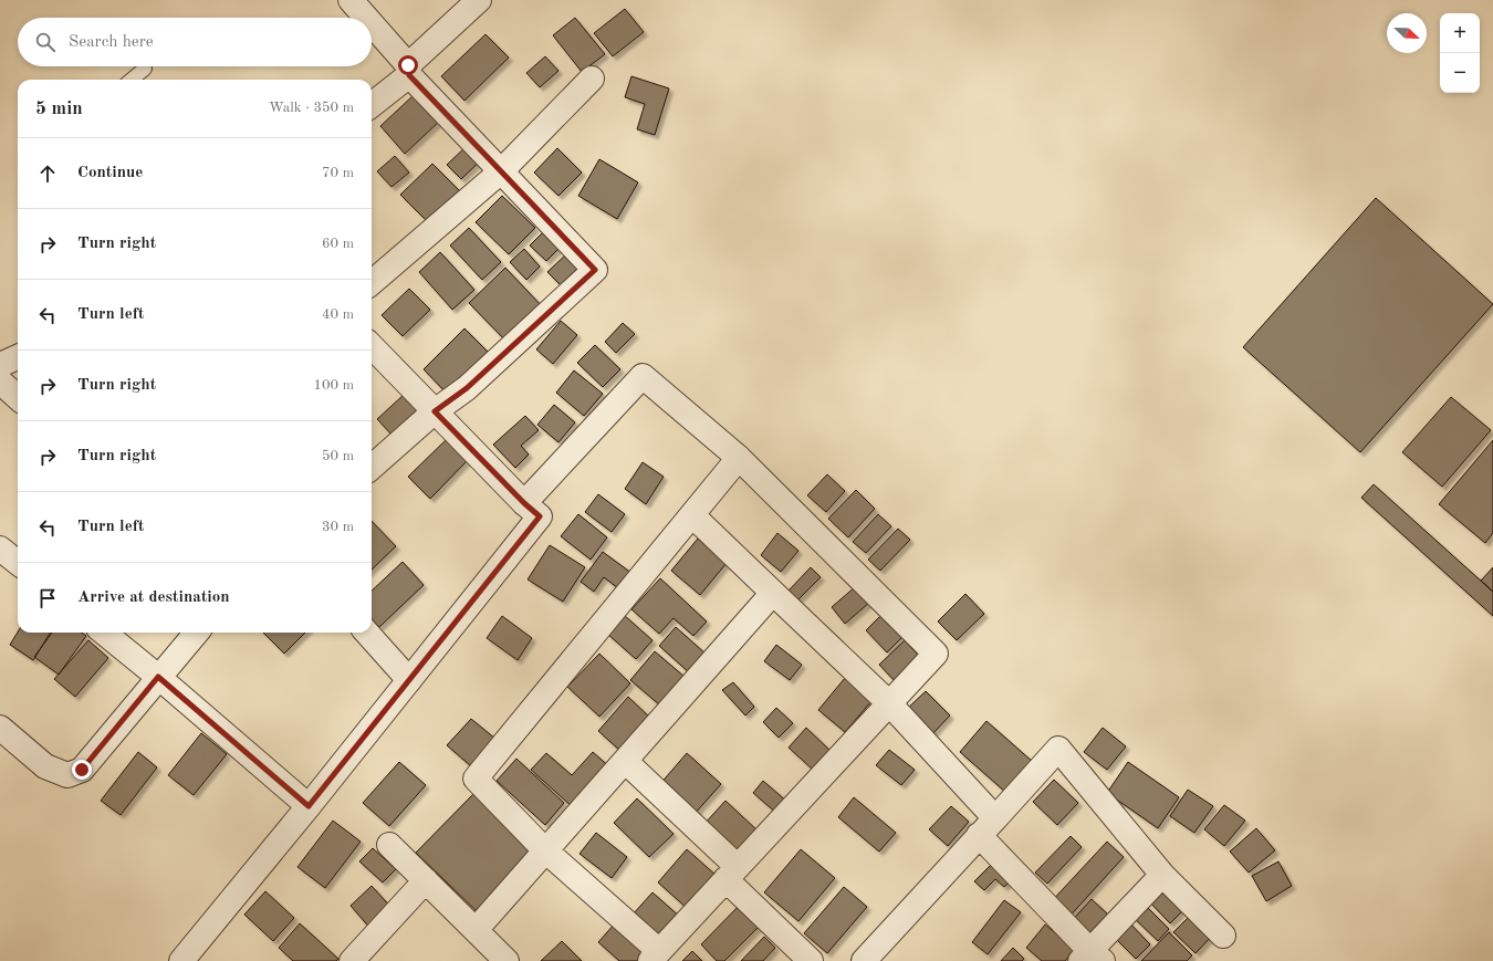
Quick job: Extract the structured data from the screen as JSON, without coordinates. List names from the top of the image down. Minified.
{"north":"bottom right","page":{"map_buttons":["+","−"],"search":"Search here","heading":["5 min","Walk · 350 m"],"list":[["Continue","70 m"],["Turn right","60 m"],["Turn left","40 m"],["Turn right","100 m"],["Turn right","50 m"],["Turn left","30 m"],"Arrive at destination"]}}
